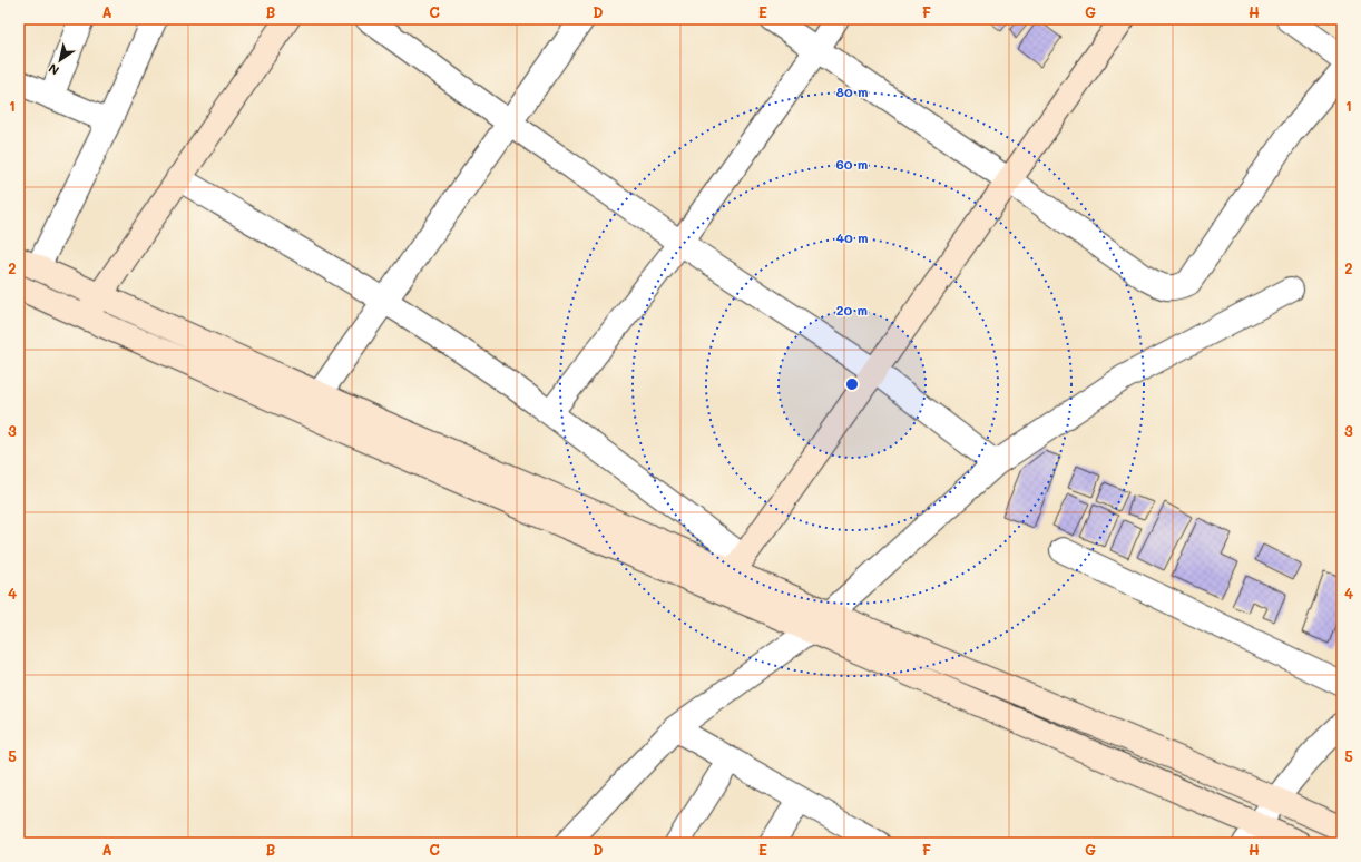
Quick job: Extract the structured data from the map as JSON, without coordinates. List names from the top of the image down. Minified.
{"north":"bottom left","grid":{"columns":["A","B","C","D","E","F","G","H"],"rows":["1","2","3","4","5"]},"rings":["80 m","60 m","40 m","20 m"]}
